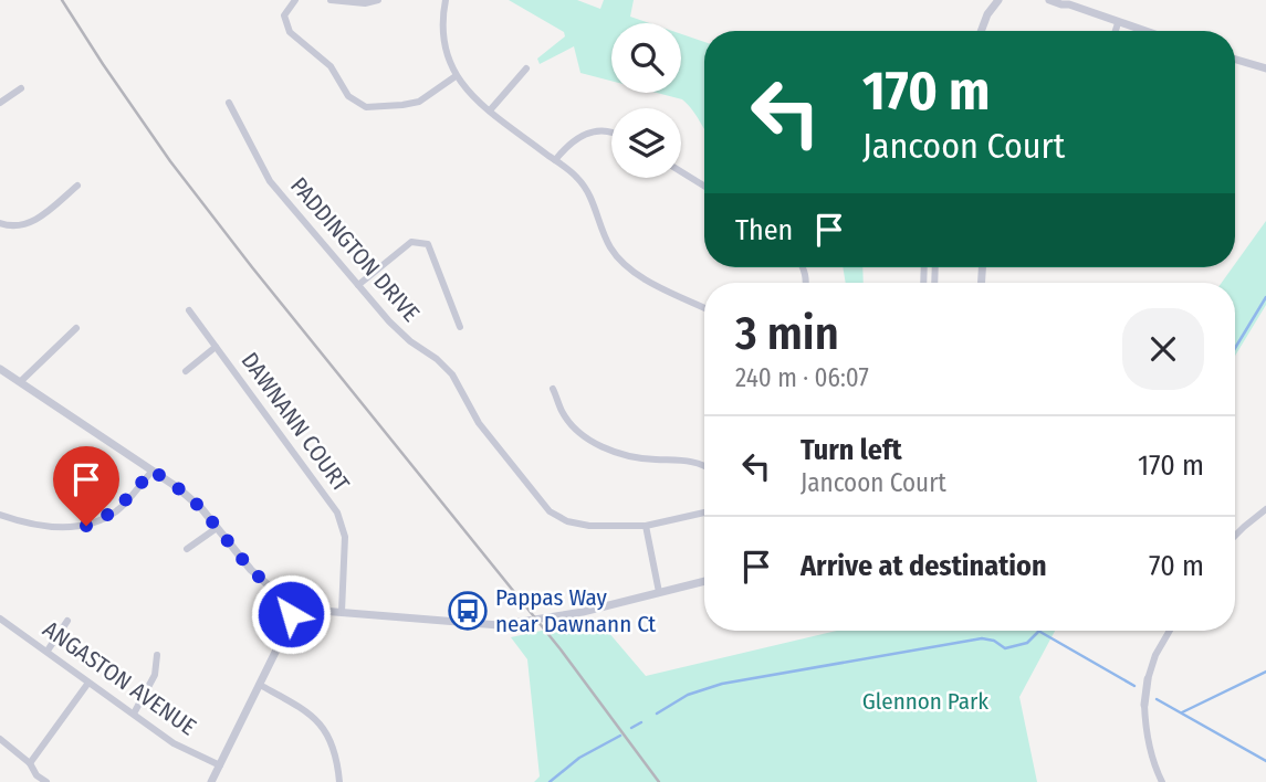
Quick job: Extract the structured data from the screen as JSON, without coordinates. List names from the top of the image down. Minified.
{"streets":{"street":["PADDINGTON DRIVE","DAWNANN COURT","ANGASTON AVENUE"]},"parks":["Glennon Park"],"places":{"bus stop":["Pappas Way near Dawnann Ct"]},"page":{"turn":["170 m","Jancoon Court"],"then":"Then","heading":["3 min","240 m · 06:07"],"list":[{"name":"Turn left","note":"Jancoon Court","value":"170 m"},{"name":"Arrive at destination","value":"70 m"}]}}
